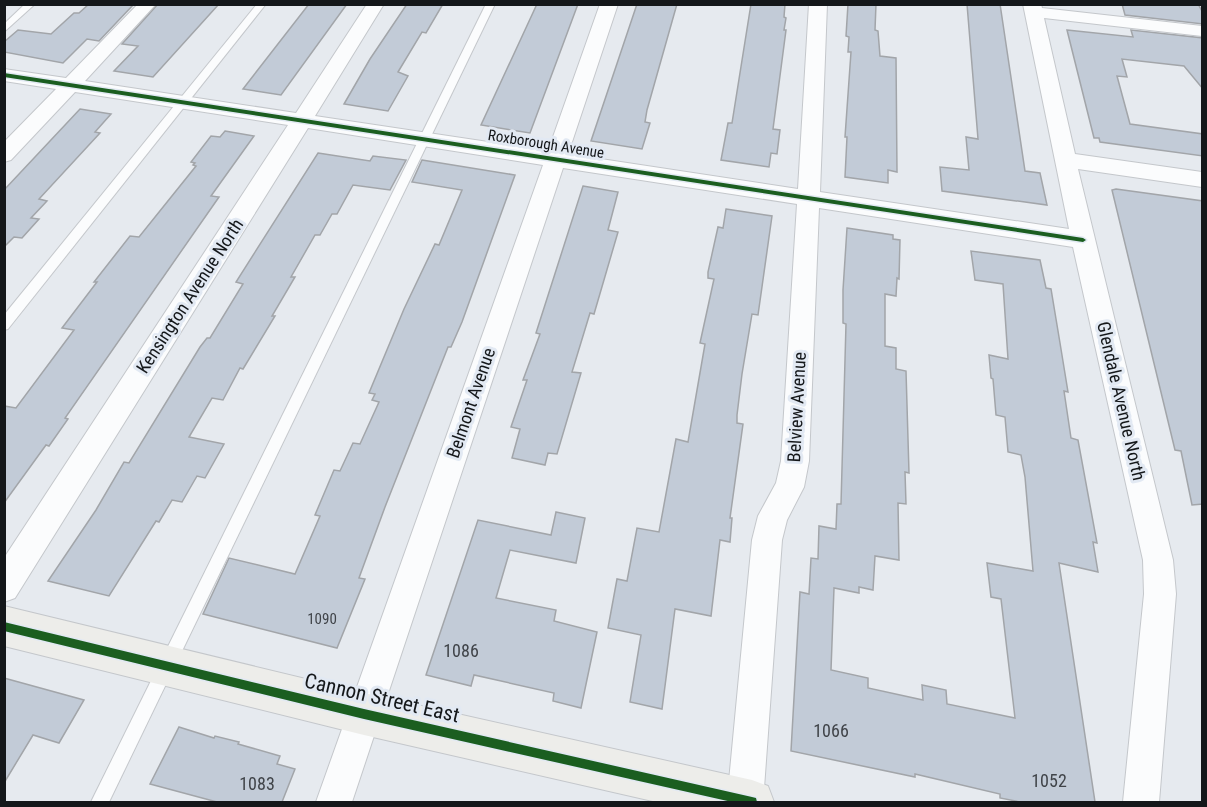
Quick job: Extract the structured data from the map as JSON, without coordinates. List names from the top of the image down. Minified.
{"streets":{"main road":["Cannon Street East"],"street":["Roxborough Avenue","Kensington Avenue North","Glendale Avenue North","Belmont Avenue","Belview Avenue"]},"crossings":[["Roxborough Avenue","Kensington Avenue North"],["Roxborough Avenue","Glendale Avenue North"],["Roxborough Avenue","Belmont Avenue"],["Roxborough Avenue","Belview Avenue"],["Belmont Avenue","Cannon Street East"],["Belview Avenue","Cannon Street East"]],"house_numbers":["1090","1086","1066","1052","1083"]}
